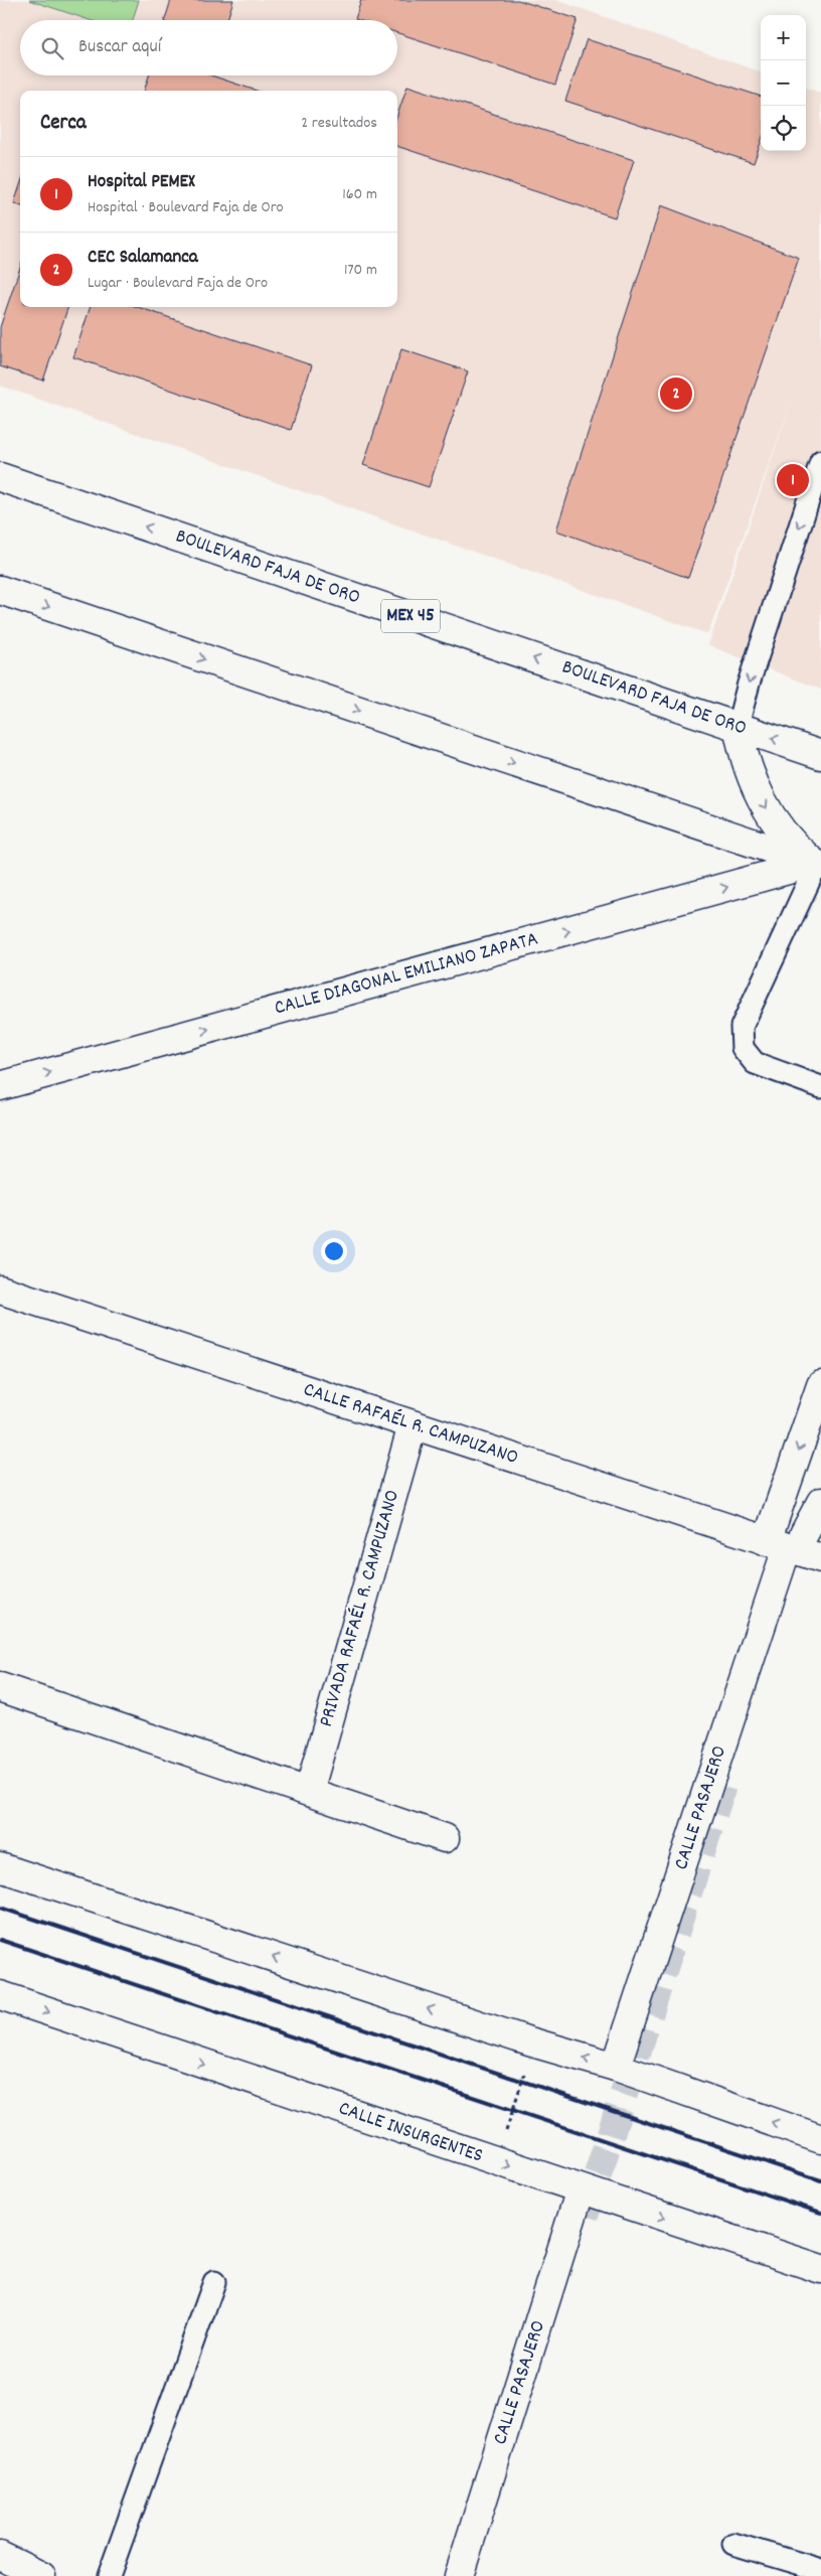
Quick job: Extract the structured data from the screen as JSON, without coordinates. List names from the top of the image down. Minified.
{"streets":{"street":["BOULEVARD FAJA DE ORO","MEX 45","CALLE DIAGONAL EMILIANO ZAPATA","CALLE RAFAÉL R. CAMPUZANO","PRIVADA RAFAÉL R. CAMPUZANO","CALLE PASAJERO","CALLE INSURGENTES"]},"crossings":[["CALLE RAFAÉL R. CAMPUZANO","PRIVADA RAFAÉL R. CAMPUZANO"],["CALLE RAFAÉL R. CAMPUZANO","CALLE PASAJERO"],["CALLE PASAJERO","CALLE INSURGENTES"]],"one_way":["CALLE DIAGONAL EMILIANO ZAPATA"],"page":{"map_buttons":["+","−"],"search":"Buscar aquí","heading":["Cerca","2 resultados"],"list":[{"mark":"1","name":"Hospital PEMEX","note":"Hospital · Boulevard Faja de Oro","value":"160 m"},{"mark":"2","name":"CEC Salamanca","note":"Lugar · Boulevard Faja de Oro","value":"170 m"}],"pins":["2","1"]}}
